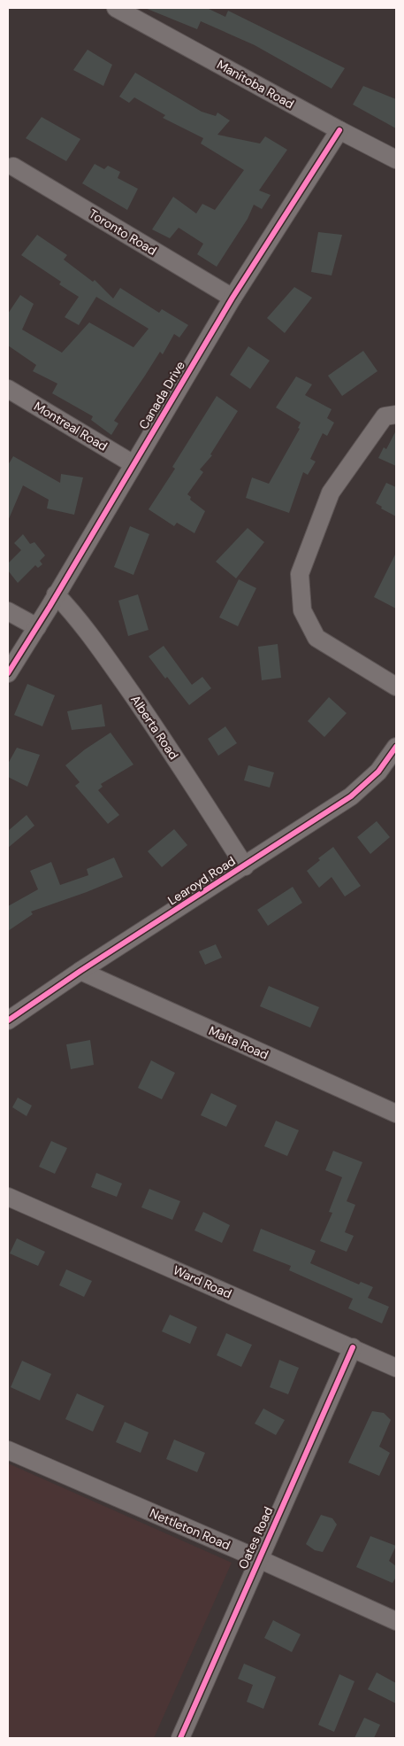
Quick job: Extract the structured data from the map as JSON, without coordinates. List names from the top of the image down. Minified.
{"streets":{"street":["Manitoba Road","Toronto Road","Canada Drive","Montreal Road","Alberta Road","Learoyd Road","Malta Road","Ward Road","Nettleton Road","Oates Road"]},"crossings":[["Manitoba Road","Canada Drive"],["Toronto Road","Canada Drive"],["Canada Drive","Montreal Road"],["Canada Drive","Alberta Road"],["Alberta Road","Learoyd Road"],["Learoyd Road","Malta Road"],["Ward Road","Oates Road"],["Nettleton Road","Oates Road"]]}
